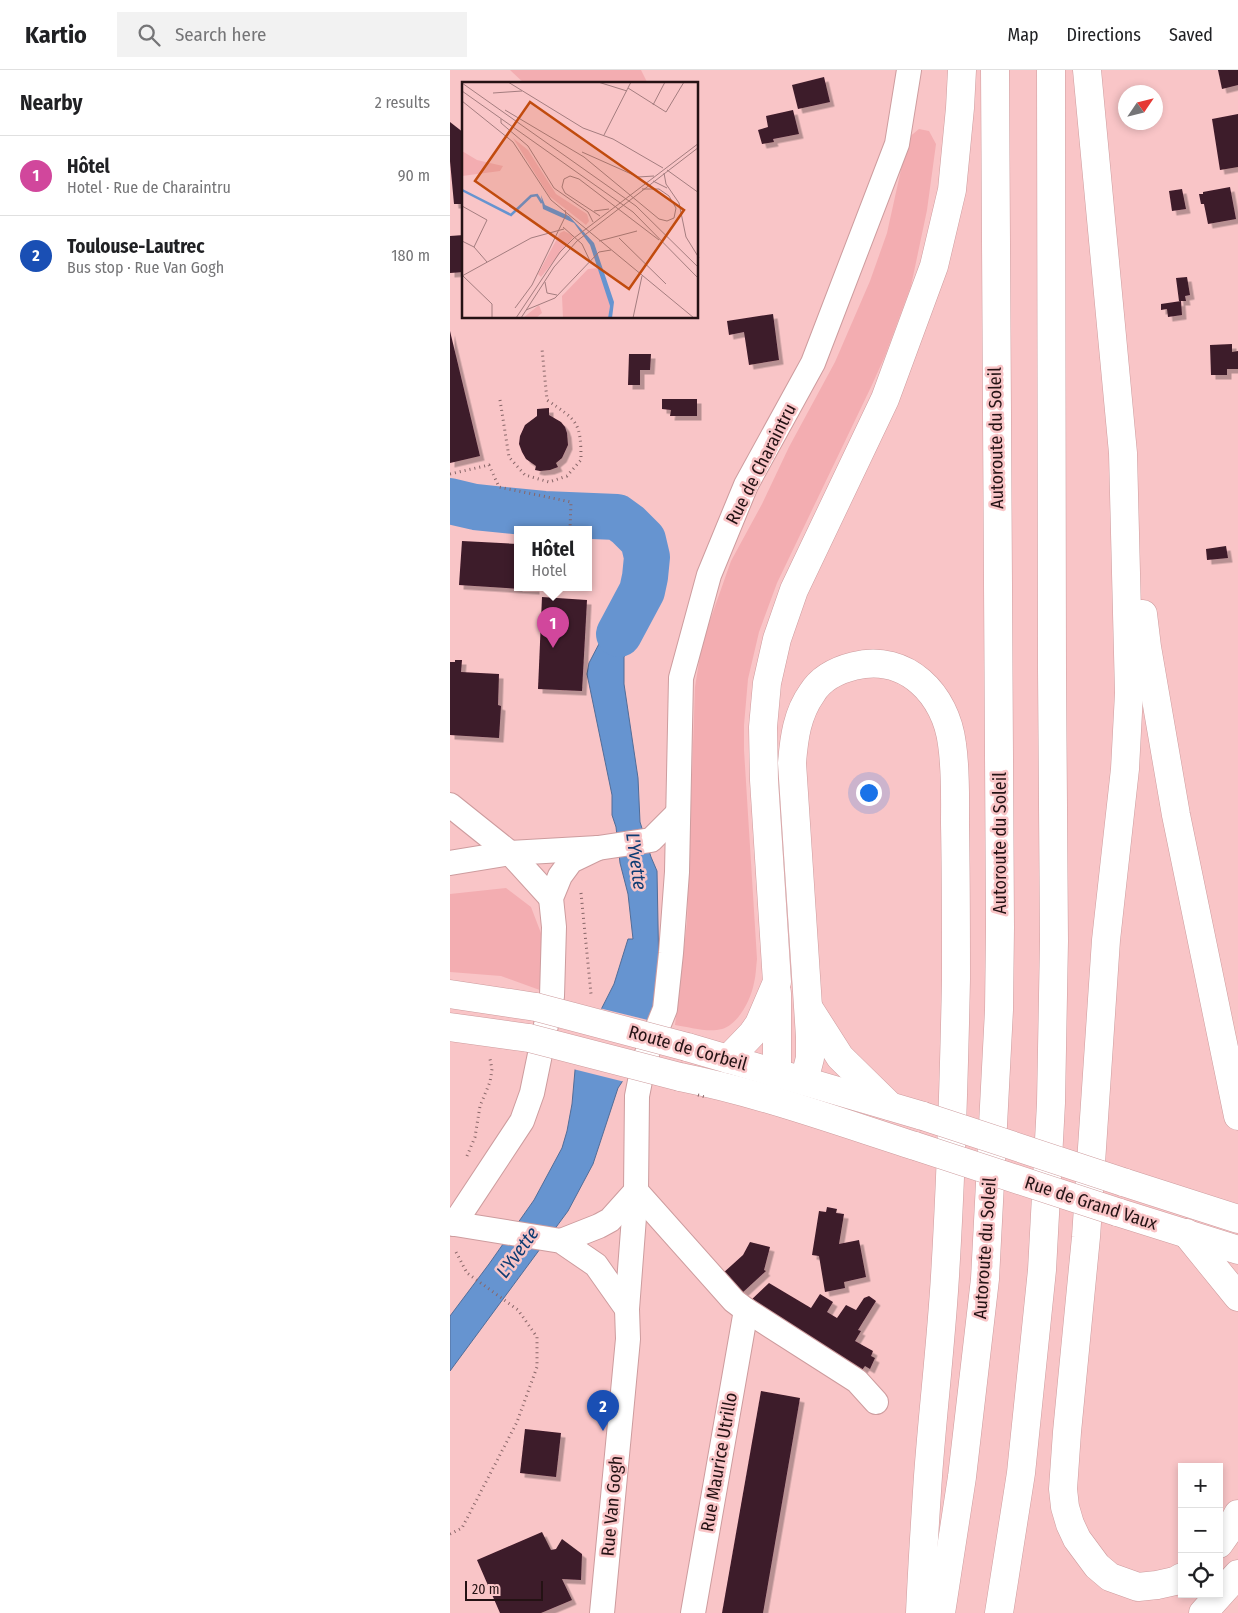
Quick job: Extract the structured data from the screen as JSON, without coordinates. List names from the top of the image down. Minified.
{"streets":{"main road":["Autoroute du Soleil","Route de Corbeil","Rue de Grand Vaux"],"street":["Rue de Charaintru","Rue Maurice Utrillo","Rue Van Gogh"]},"crossings":[["Rue de Charaintru","Rue Van Gogh"],["Route de Corbeil","Rue de Grand Vaux"]],"water":["L'Yvette"],"scale_bar":"20 m","north":"top right","page":{"header":"Kartio","search":"Search here","nav":["Map","Directions","Saved"],"heading":["Nearby","2 results"],"list":[{"mark":"1","name":"Hôtel","note":"Hotel · Rue de Charaintru","value":"90 m"},{"mark":"2","name":"Toulouse-Lautrec","note":"Bus stop · Rue Van Gogh","value":"180 m"}],"popup":["Hôtel","Hotel"],"pins":["1","2"],"map_buttons":["+","−"],"scale":"20 m"}}
